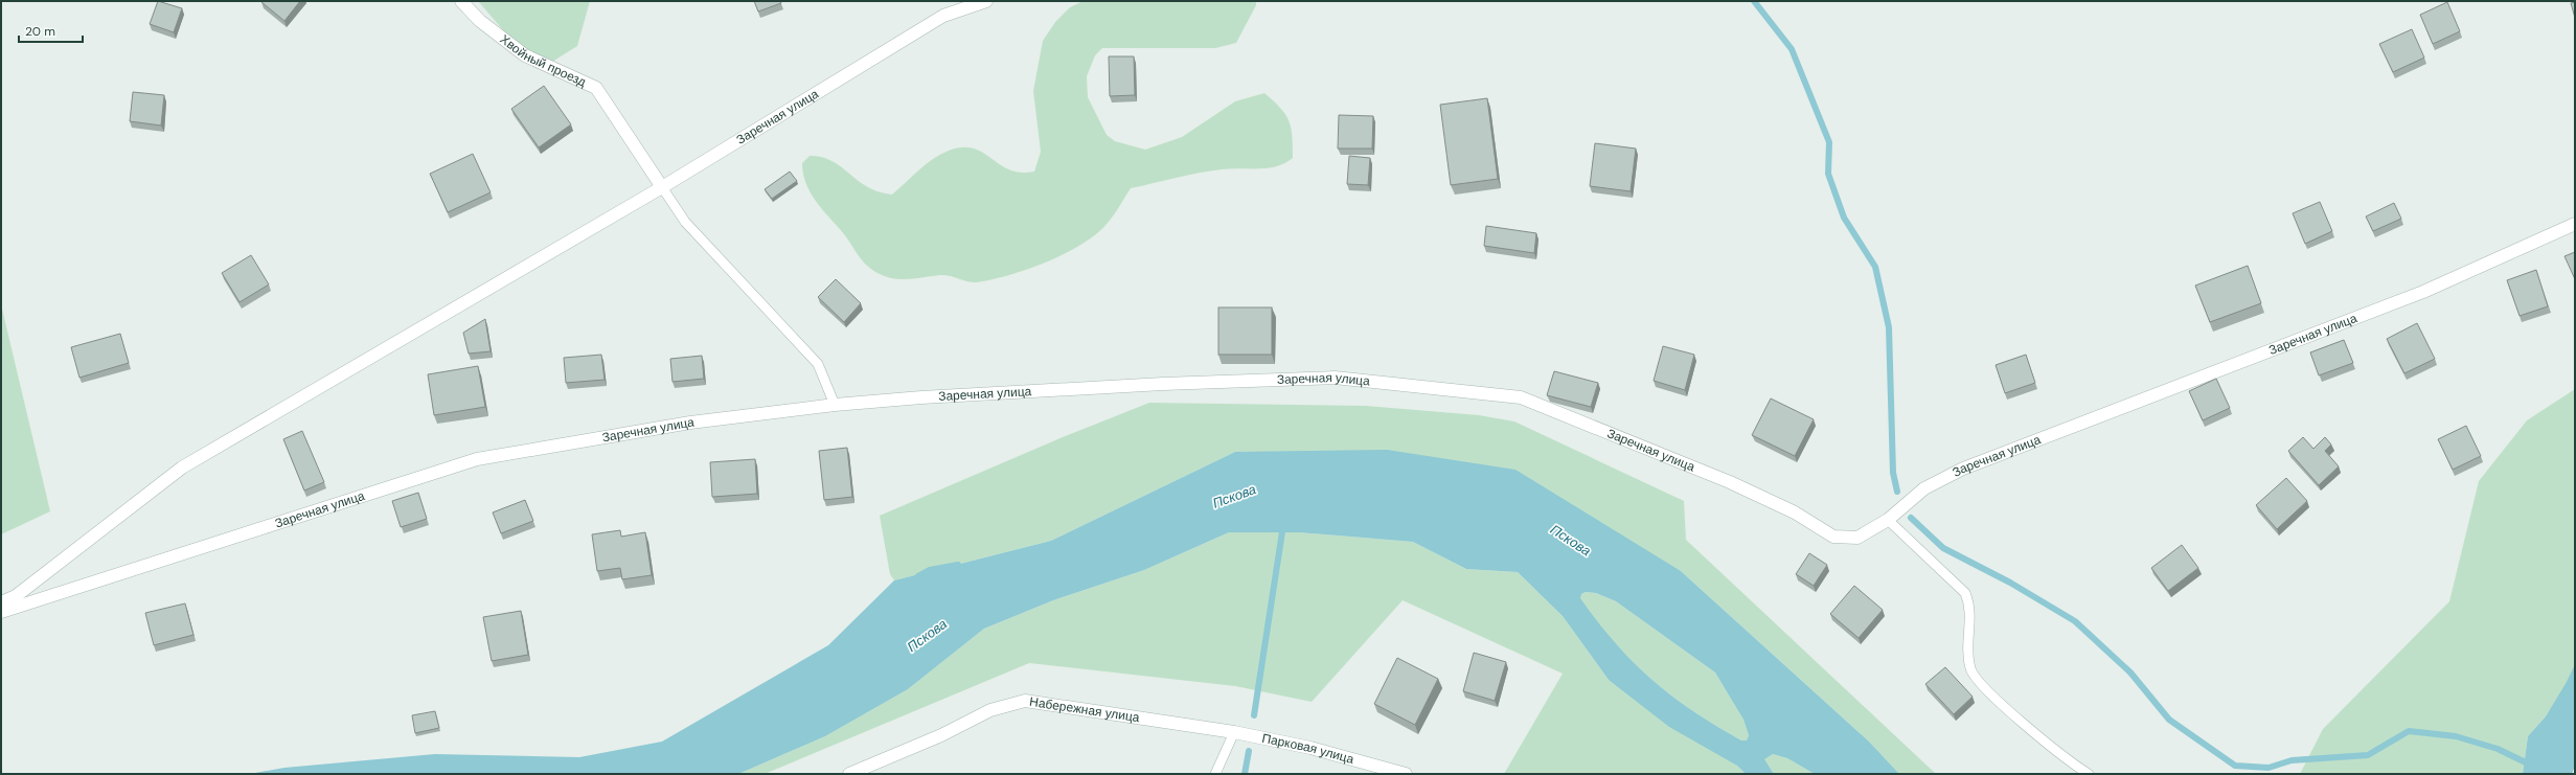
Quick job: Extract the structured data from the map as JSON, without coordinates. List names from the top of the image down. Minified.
{"streets":{"street":["Хвойный проезд","Заречная улица","Набережная улица","Парковая улица"]},"crossings":[["Хвойный проезд","Заречная улица"],["Набережная улица","Парковая улица"]],"water":["Пскова"],"scale_bar":"20 m"}
